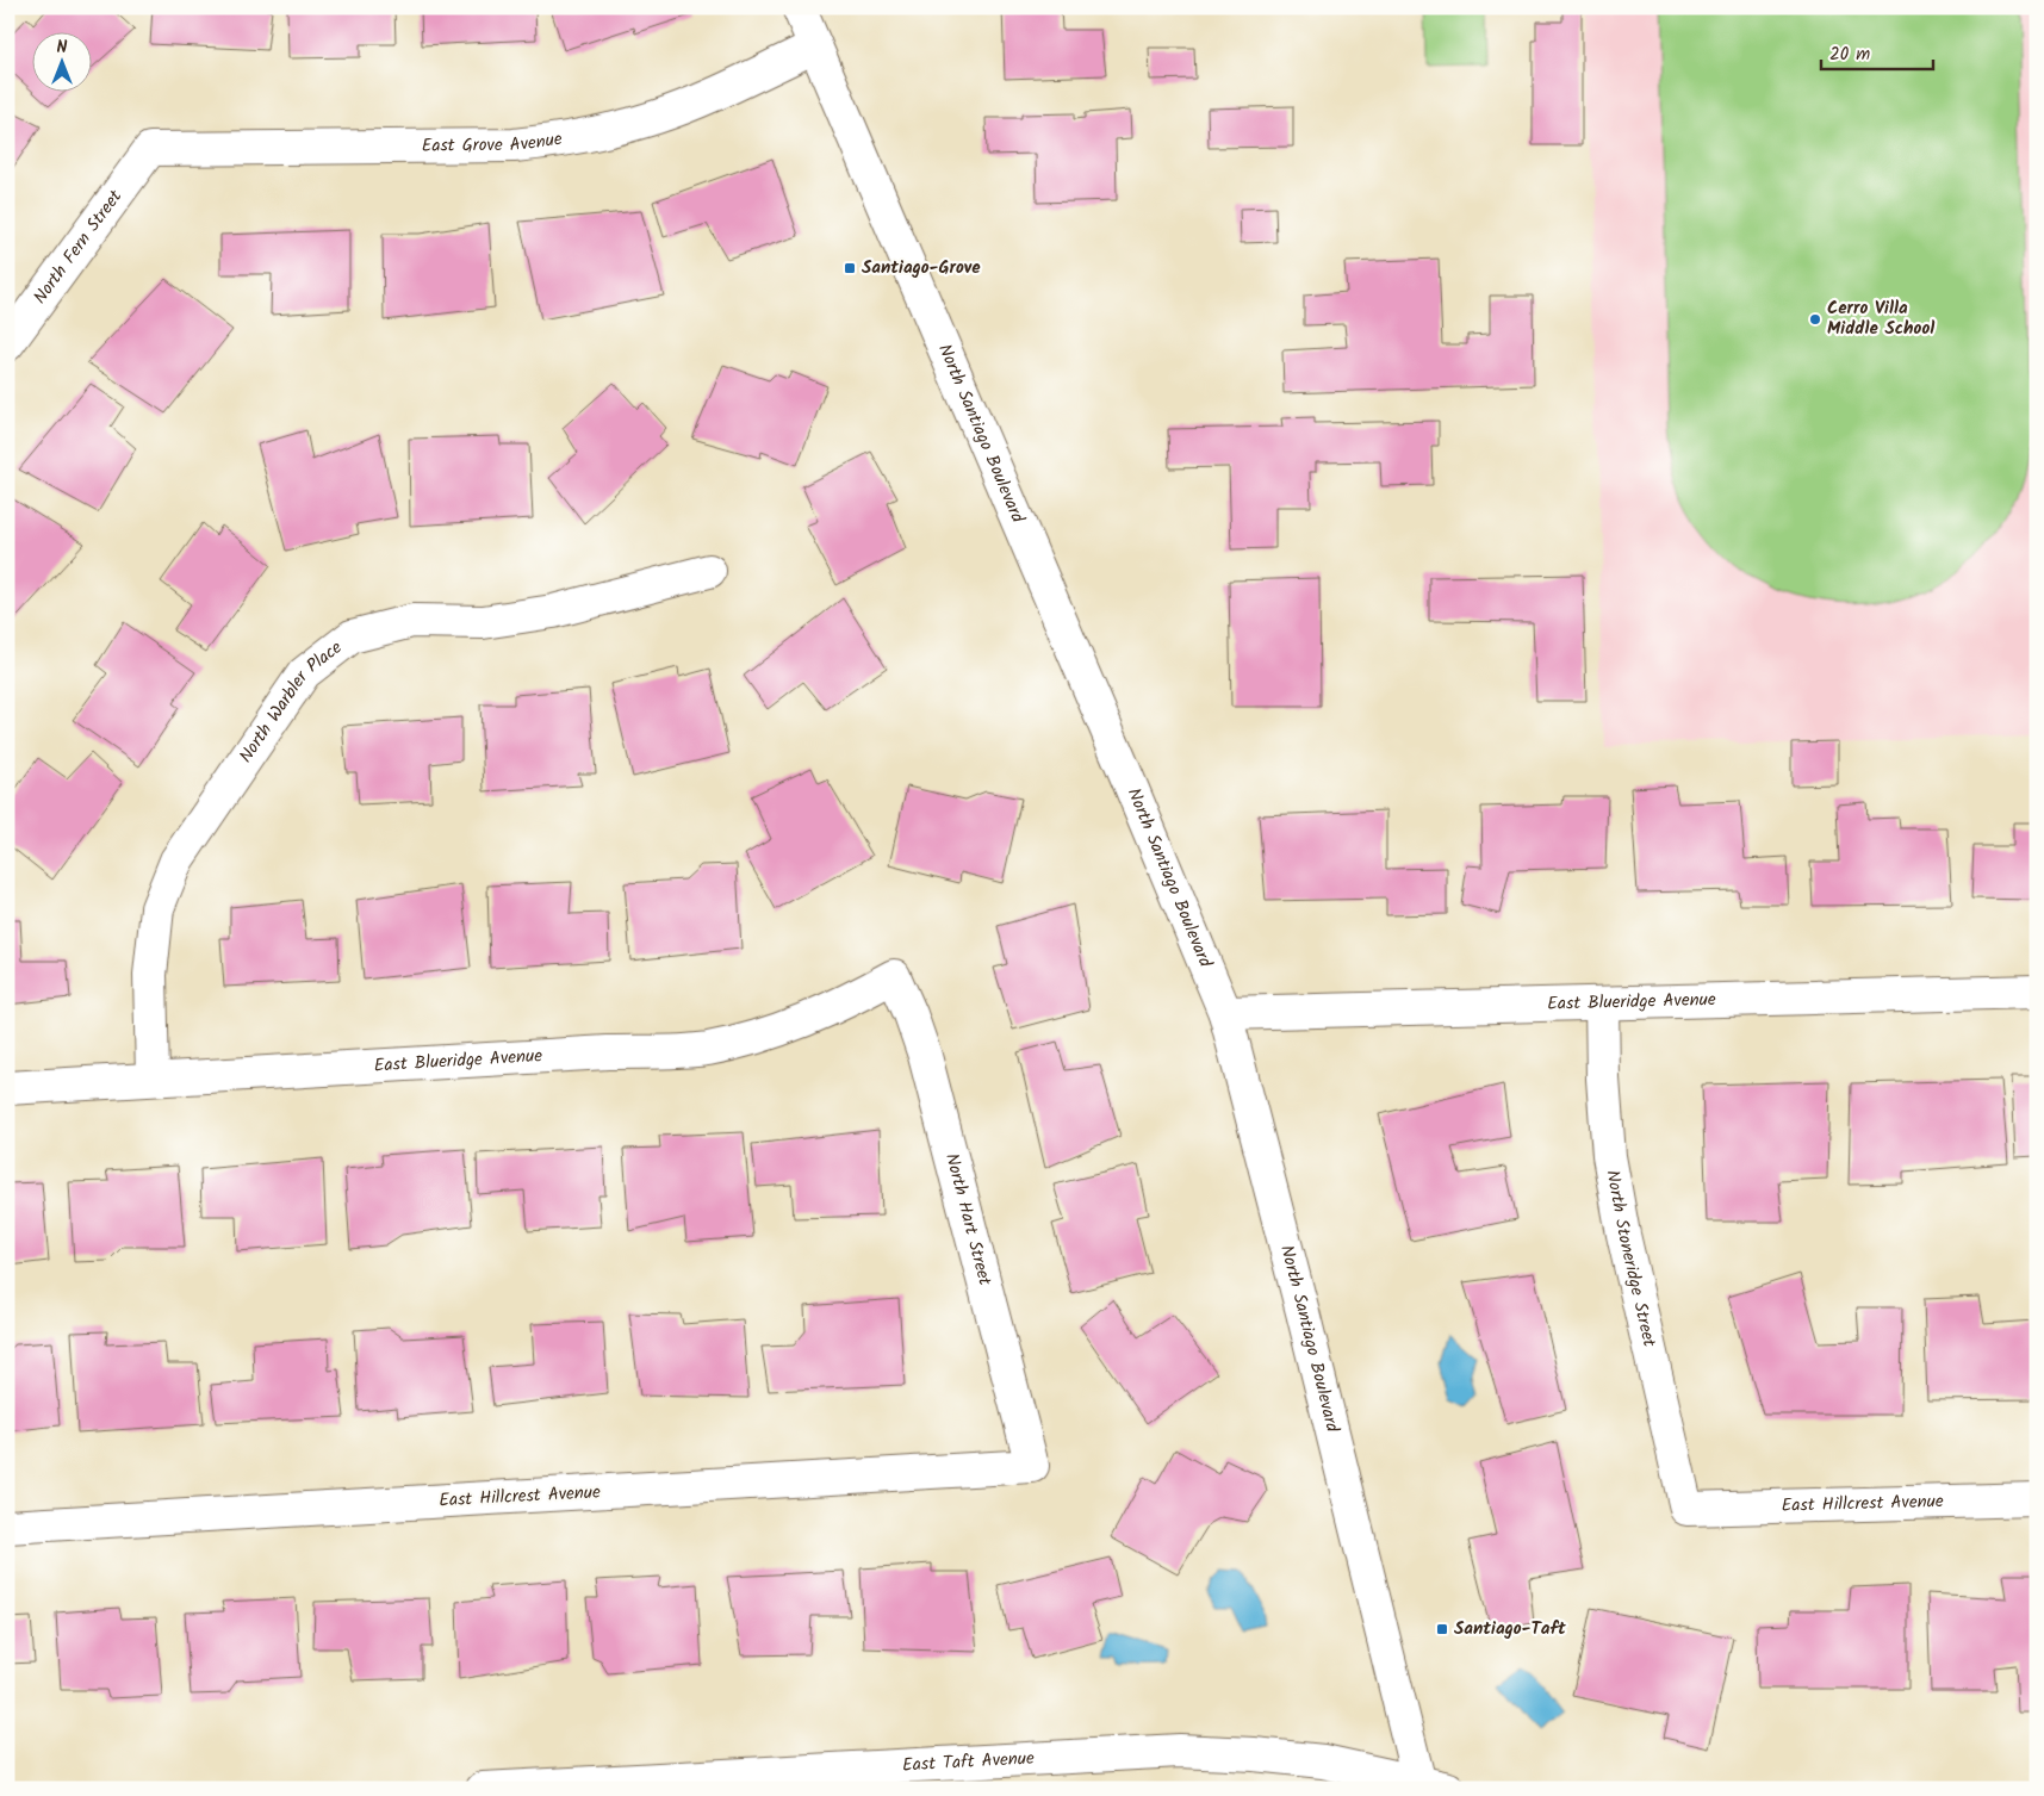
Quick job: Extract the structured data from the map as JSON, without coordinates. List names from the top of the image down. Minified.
{"streets":{"street":["East Grove Avenue","North Fern Street","North Santiago Boulevard","North Warbler Place","East Blueridge Avenue","North Hart Street","North Stoneridge Street","East Hillcrest Avenue","East Taft Avenue"]},"crossings":[["East Grove Avenue","North Fern Street"],["East Grove Avenue","North Santiago Boulevard"],["North Santiago Boulevard","East Blueridge Avenue"],["North Santiago Boulevard","East Taft Avenue"],["North Warbler Place","East Blueridge Avenue"],["East Blueridge Avenue","North Hart Street"],["East Blueridge Avenue","North Stoneridge Street"],["North Hart Street","East Hillcrest Avenue"],["North Stoneridge Street","East Hillcrest Avenue"]],"places":{"transit":["Santiago-Grove","Santiago-Taft"],"other":["Cerro Villa Middle School"]},"scale_bar":"20 m","north":"top"}
